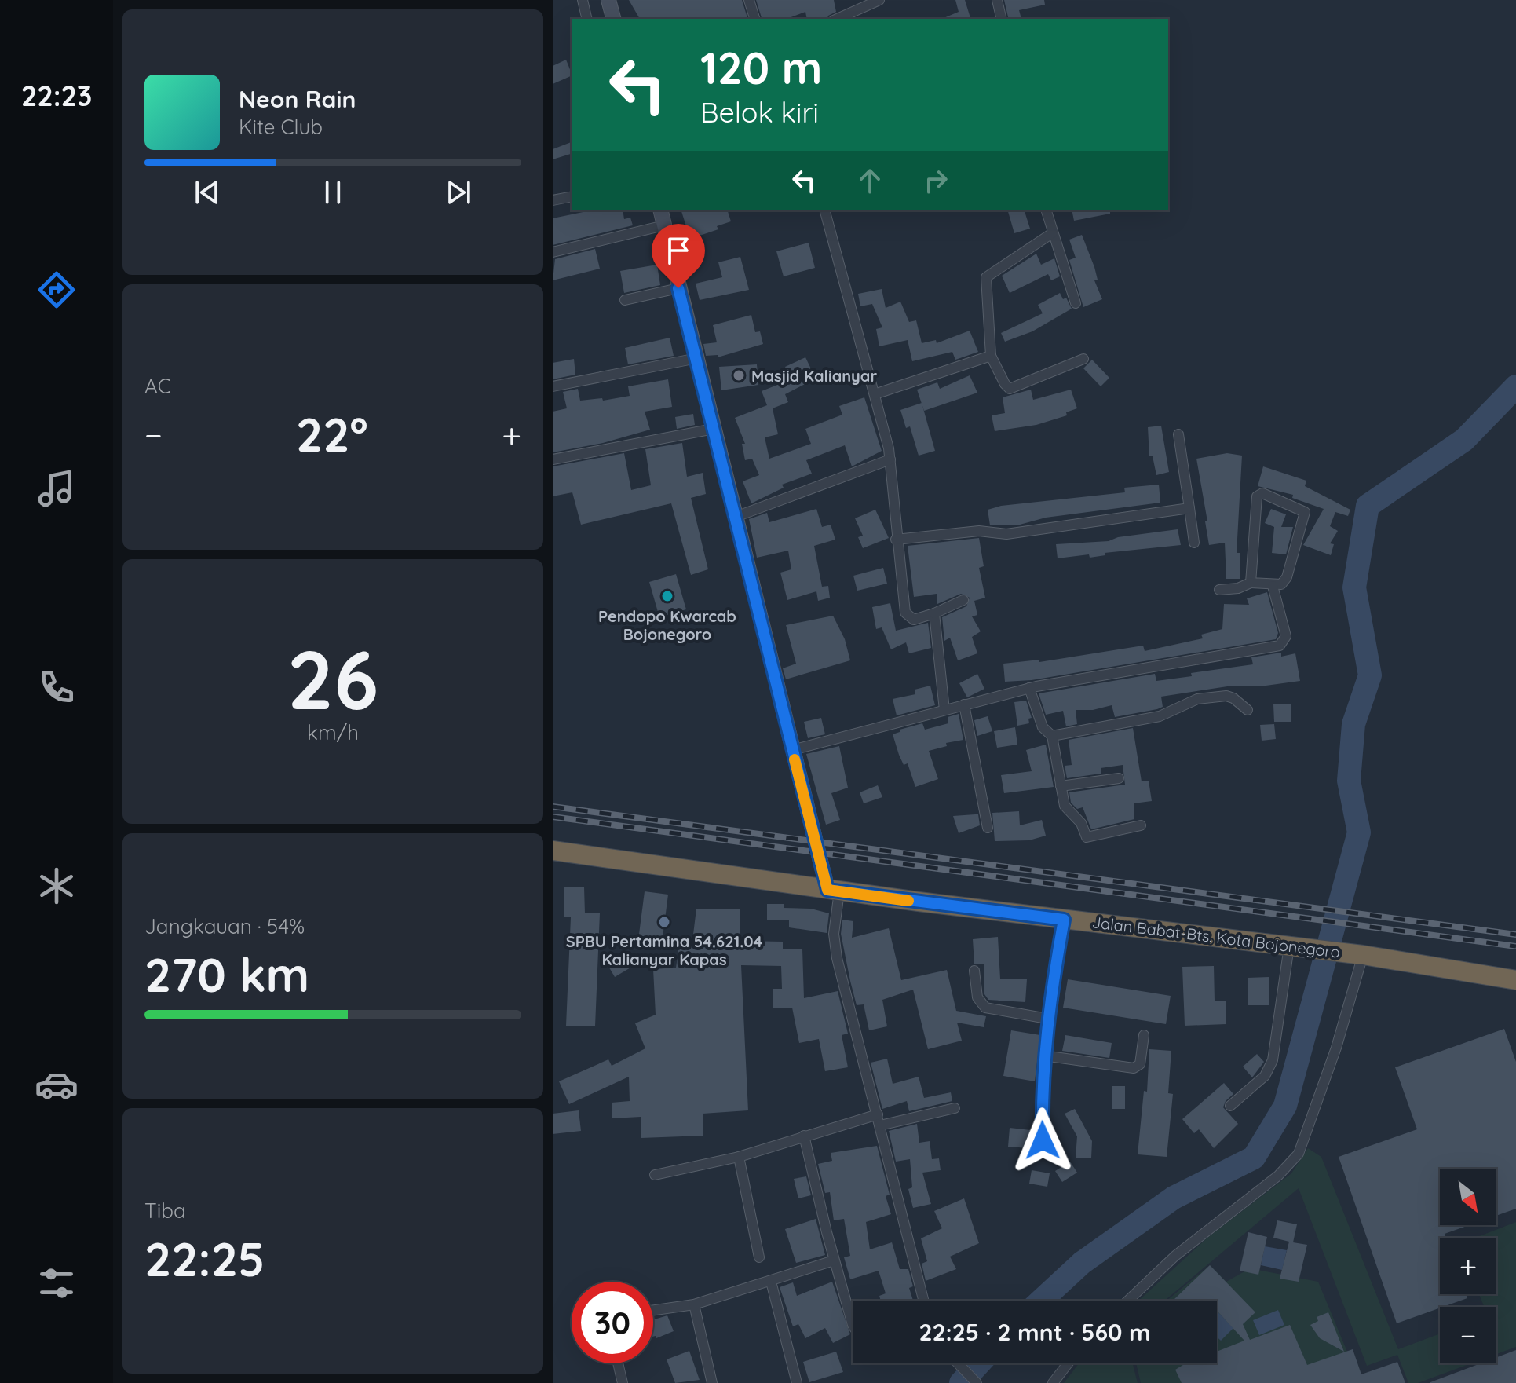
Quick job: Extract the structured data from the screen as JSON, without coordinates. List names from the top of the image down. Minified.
{"streets":{"highway":["Jalan Babat-Bts. Kota Bojonegoro"]},"places":["Masjid Kalianyar","Pendopo Kwarcab Bojonegoro","SPBU Pertamina 54.621.04 Kalianyar Kapas"],"north":"bottom right","page":{"tabs":"22:23","turn":["120 m","Belok kiri"],"song":["Neon Rain","Kite Club"],"tile":["AC",["26","km/h"],["Jangkauan · 54%","270 km"],["Tiba","22:25"]],"heat":["−","22°","+"],"map_buttons":["+","−"],"limit":"30","trip":"22:25 · 2 mnt · 560 m"}}
